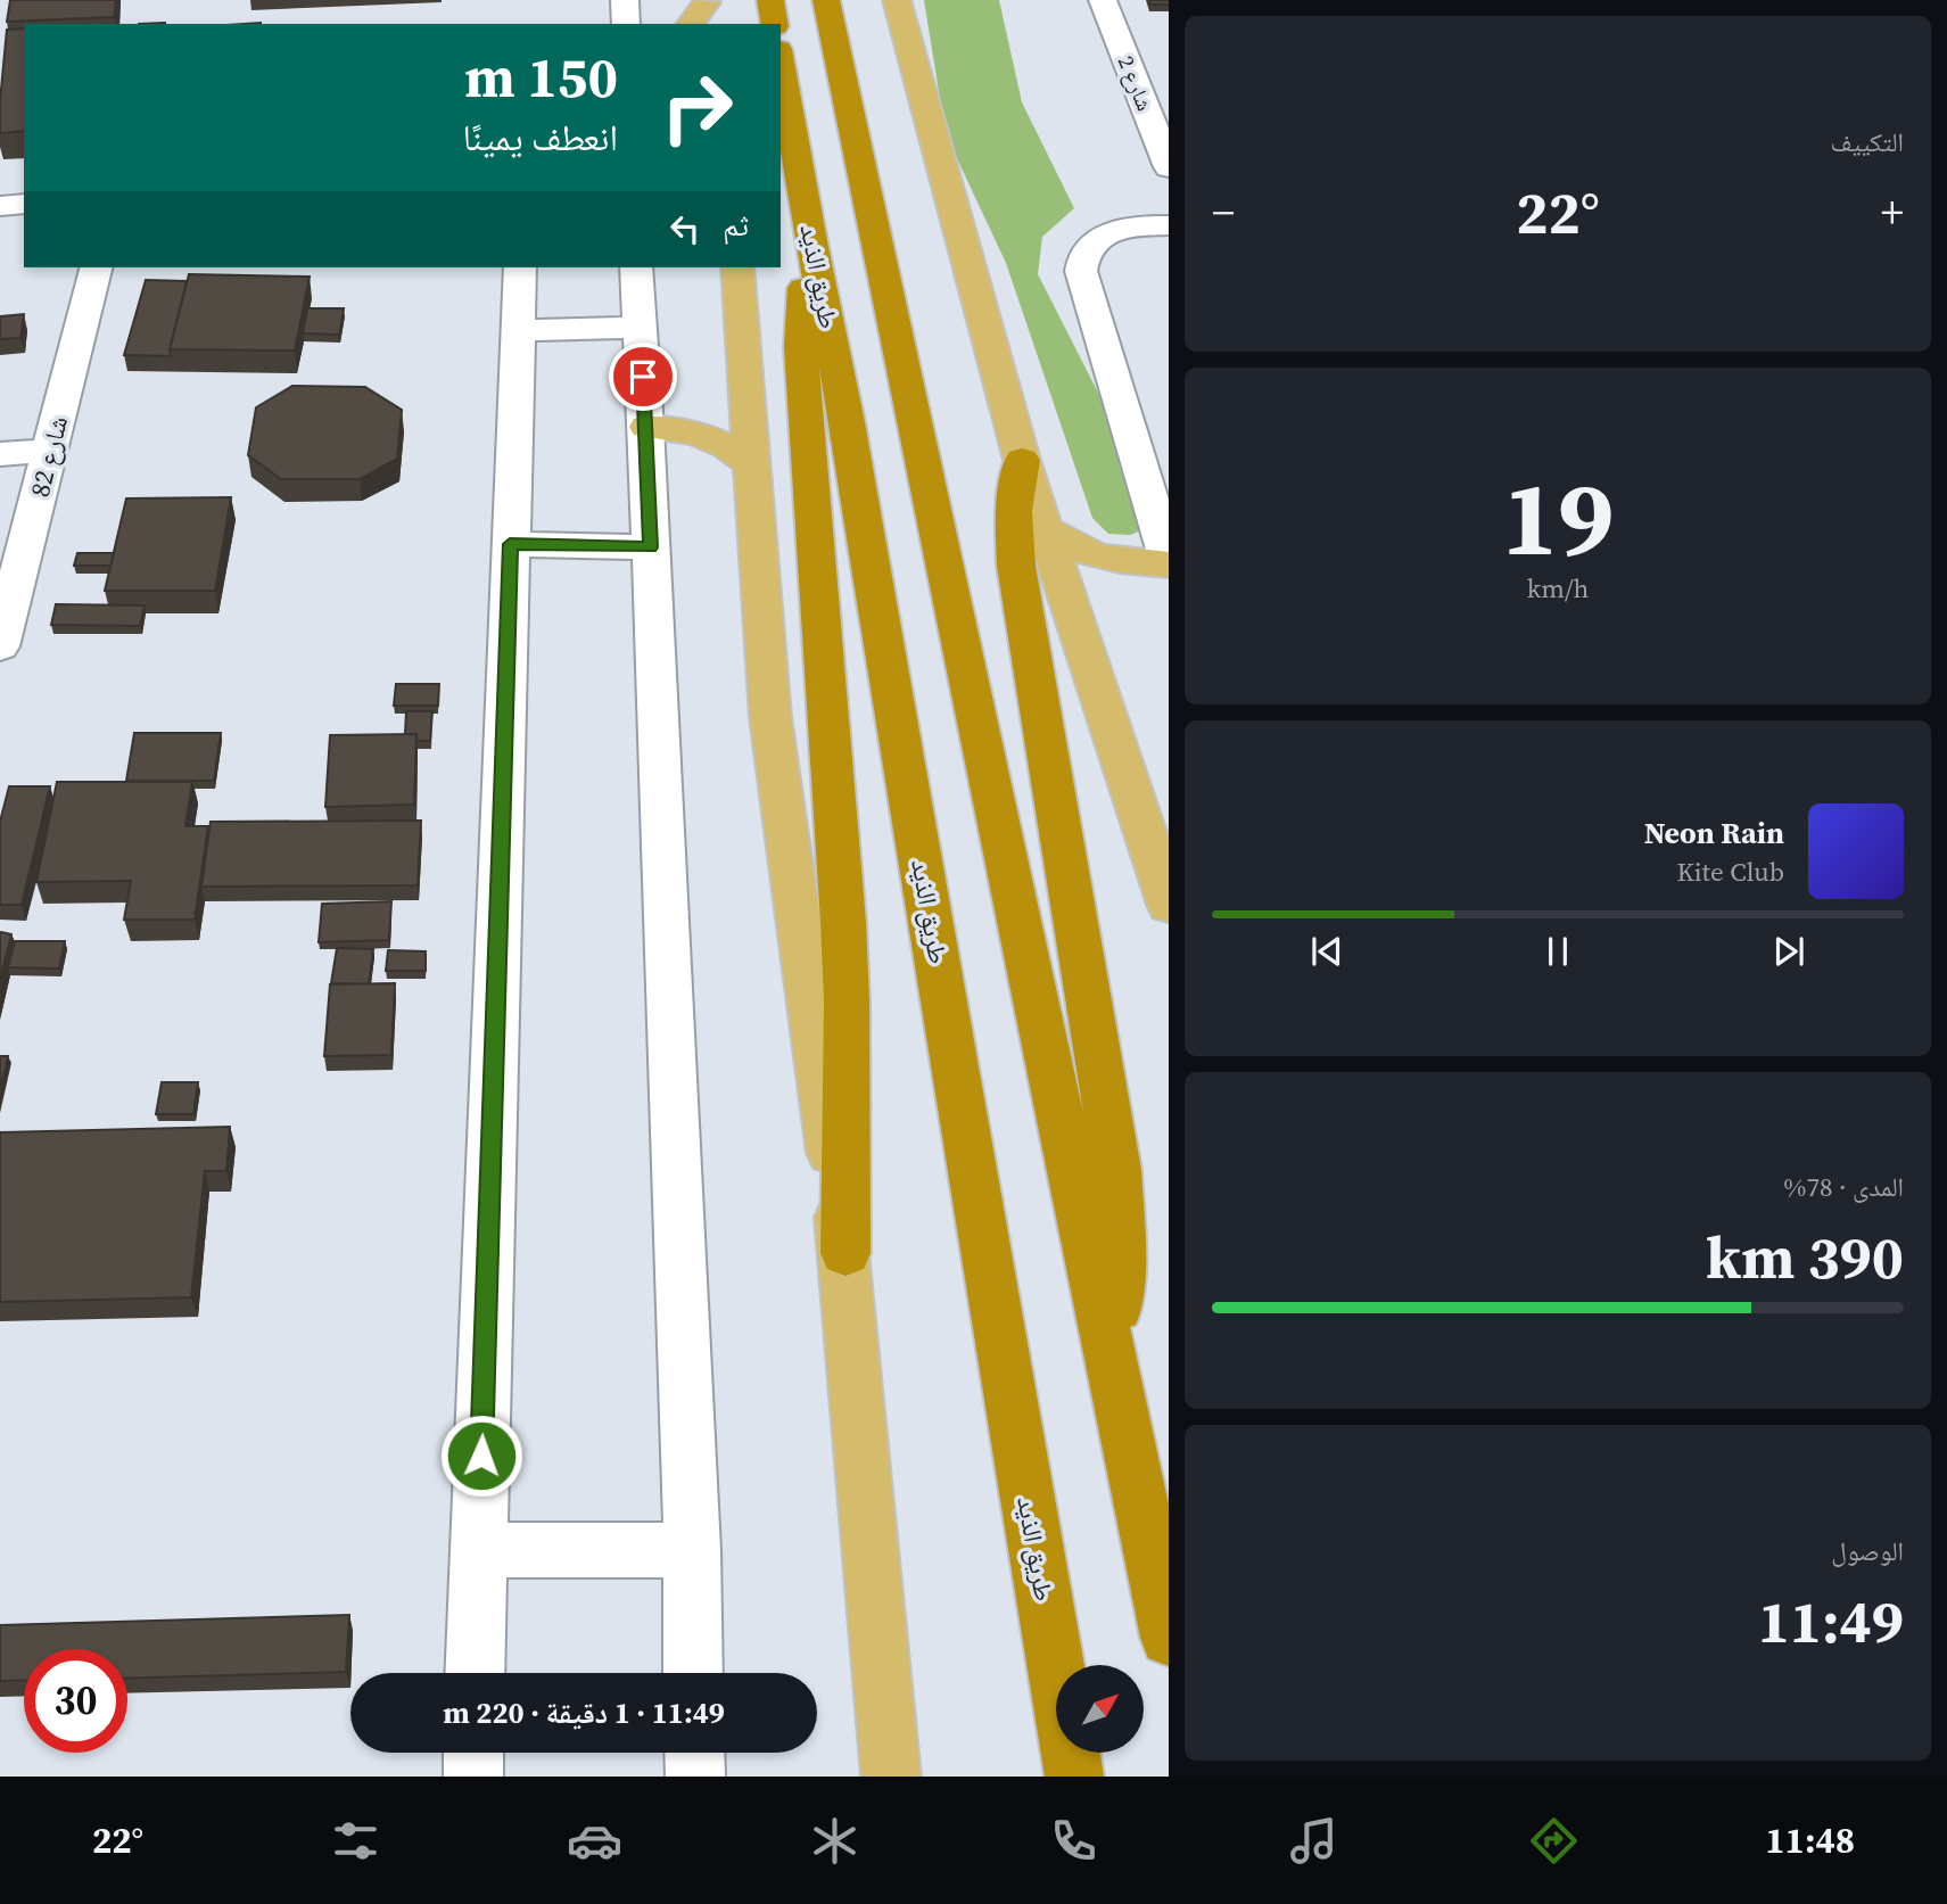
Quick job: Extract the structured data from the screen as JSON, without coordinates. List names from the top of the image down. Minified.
{"streets":{"highway":["طريق الذيد"],"street":["شارع 2","شارع 82"]},"north":"top right","page":{"tile":["التكييف",["19","km/h"],["المدى · 78%","390 km"],["الوصول","11:49"]],"turn":["150 m","انعطف يمينًا"],"heat":["−","22°","+"],"then":"ثم","song":["Neon Rain","Kite Club"],"limit":"30","trip":"11:49 · 1 دقيقة · 220 m","tabs":["11:48","22°"]}}
